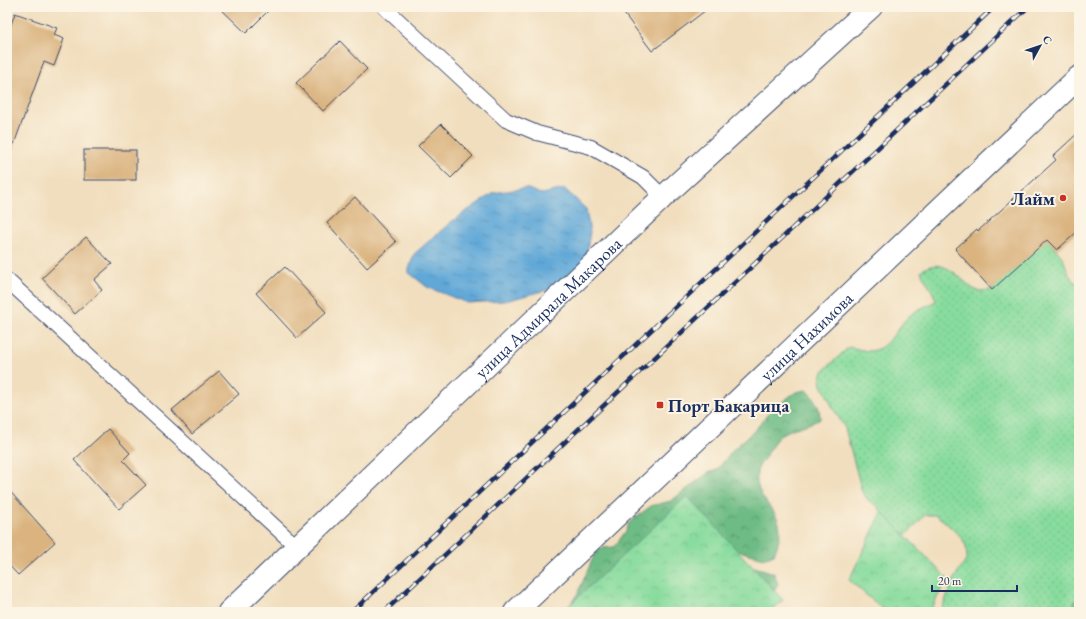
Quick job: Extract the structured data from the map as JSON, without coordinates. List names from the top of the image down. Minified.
{"streets":{"street":["улица Адмирала Макарова","улица Нахимова"]},"places":{"other":["Лайм"],"transit":["Порт Бакарица"]},"scale_bar":"20 m","north":"top right"}
